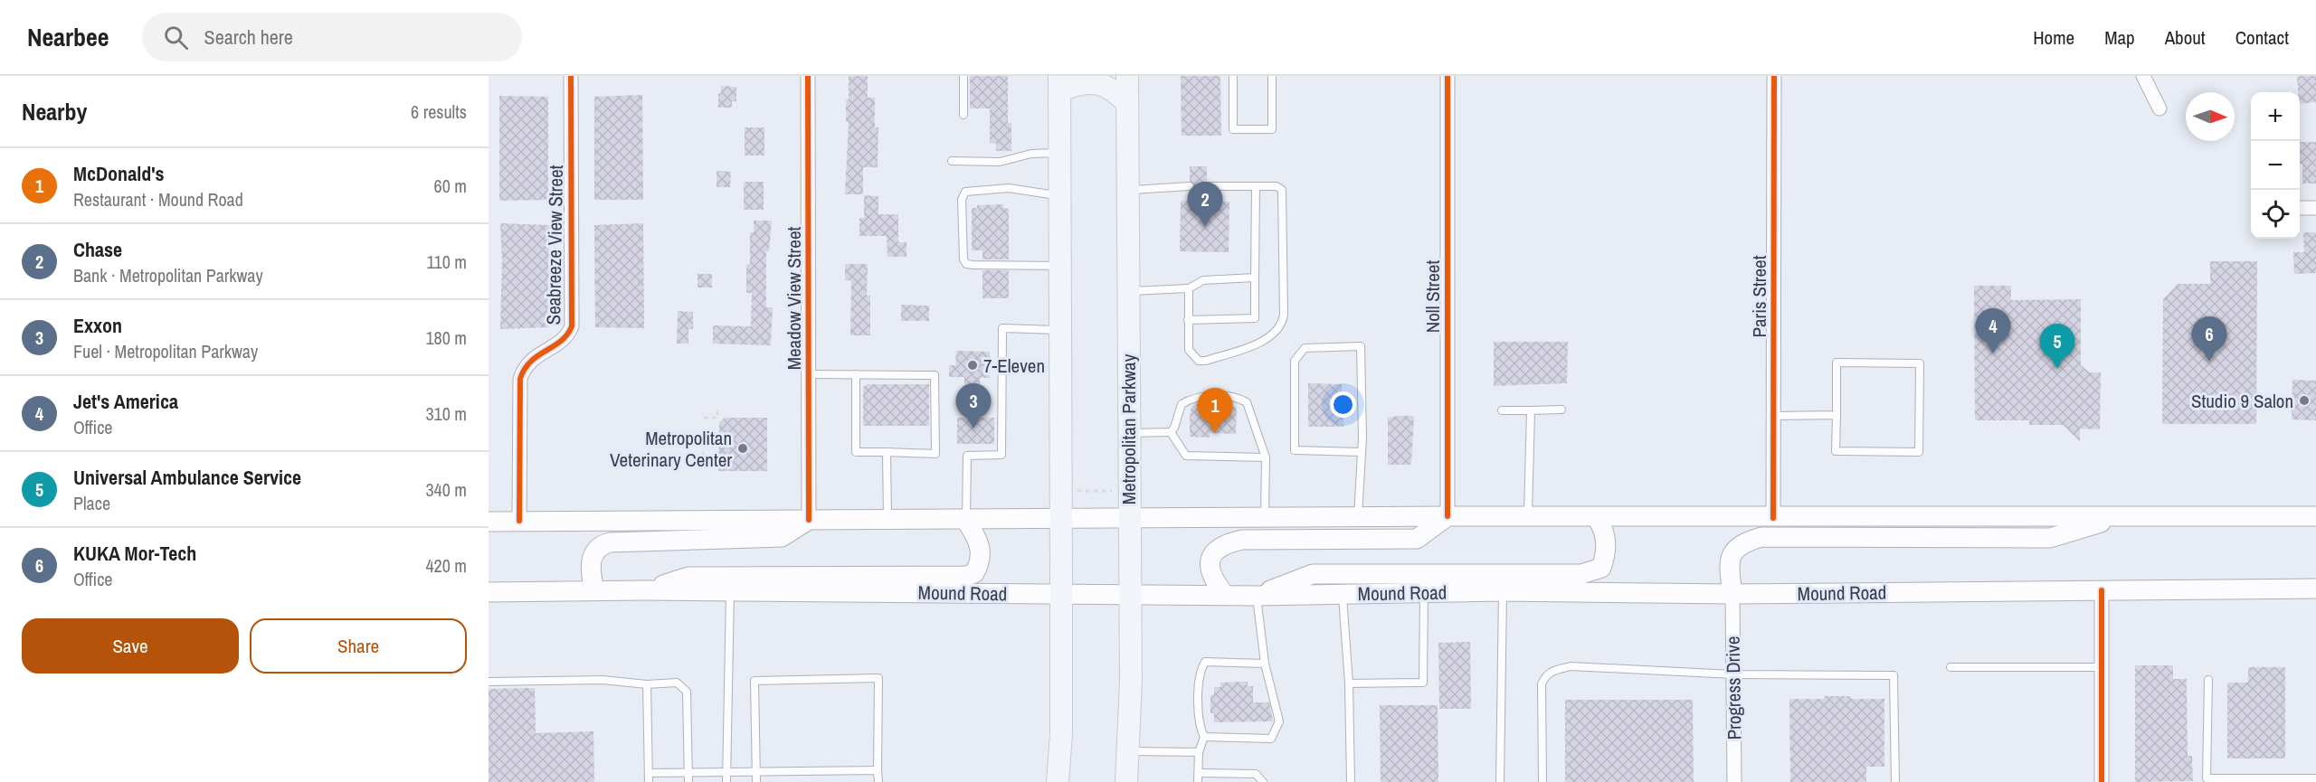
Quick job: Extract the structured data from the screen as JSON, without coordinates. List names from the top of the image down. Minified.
{"streets":{"main road":["Metropolitan Parkway","Mound Road"],"street":["Seabreeze View Street","Noll Street","Paris Street","Meadow View Street","Progress Drive"]},"crossings":[["Metropolitan Parkway","Mound Road"],["Mound Road","Progress Drive"]],"places":["7-Eleven","Studio 9 Salon","Metropolitan Veterinary Center"],"north":"right","page":{"header":"Nearbee","search":"Search here","nav":["Home","Map","About","Contact"],"heading":["Nearby","6 results"],"map_buttons":["+","−"],"list":[{"mark":"1","name":"McDonald's","note":"Restaurant · Mound Road","value":"60 m"},{"mark":"2","name":"Chase","note":"Bank · Metropolitan Parkway","value":"110 m"},{"mark":"3","name":"Exxon","note":"Fuel · Metropolitan Parkway","value":"180 m"},{"mark":"4","name":"Jet's America","note":"Office","value":"310 m"},{"mark":"5","name":"Universal Ambulance Service","note":"Place","value":"340 m"},{"mark":"6","name":"KUKA Mor-Tech","note":"Office","value":"420 m"}],"pins":["2","4","6","5","3","1"],"buttons":["Save","Share"]}}
